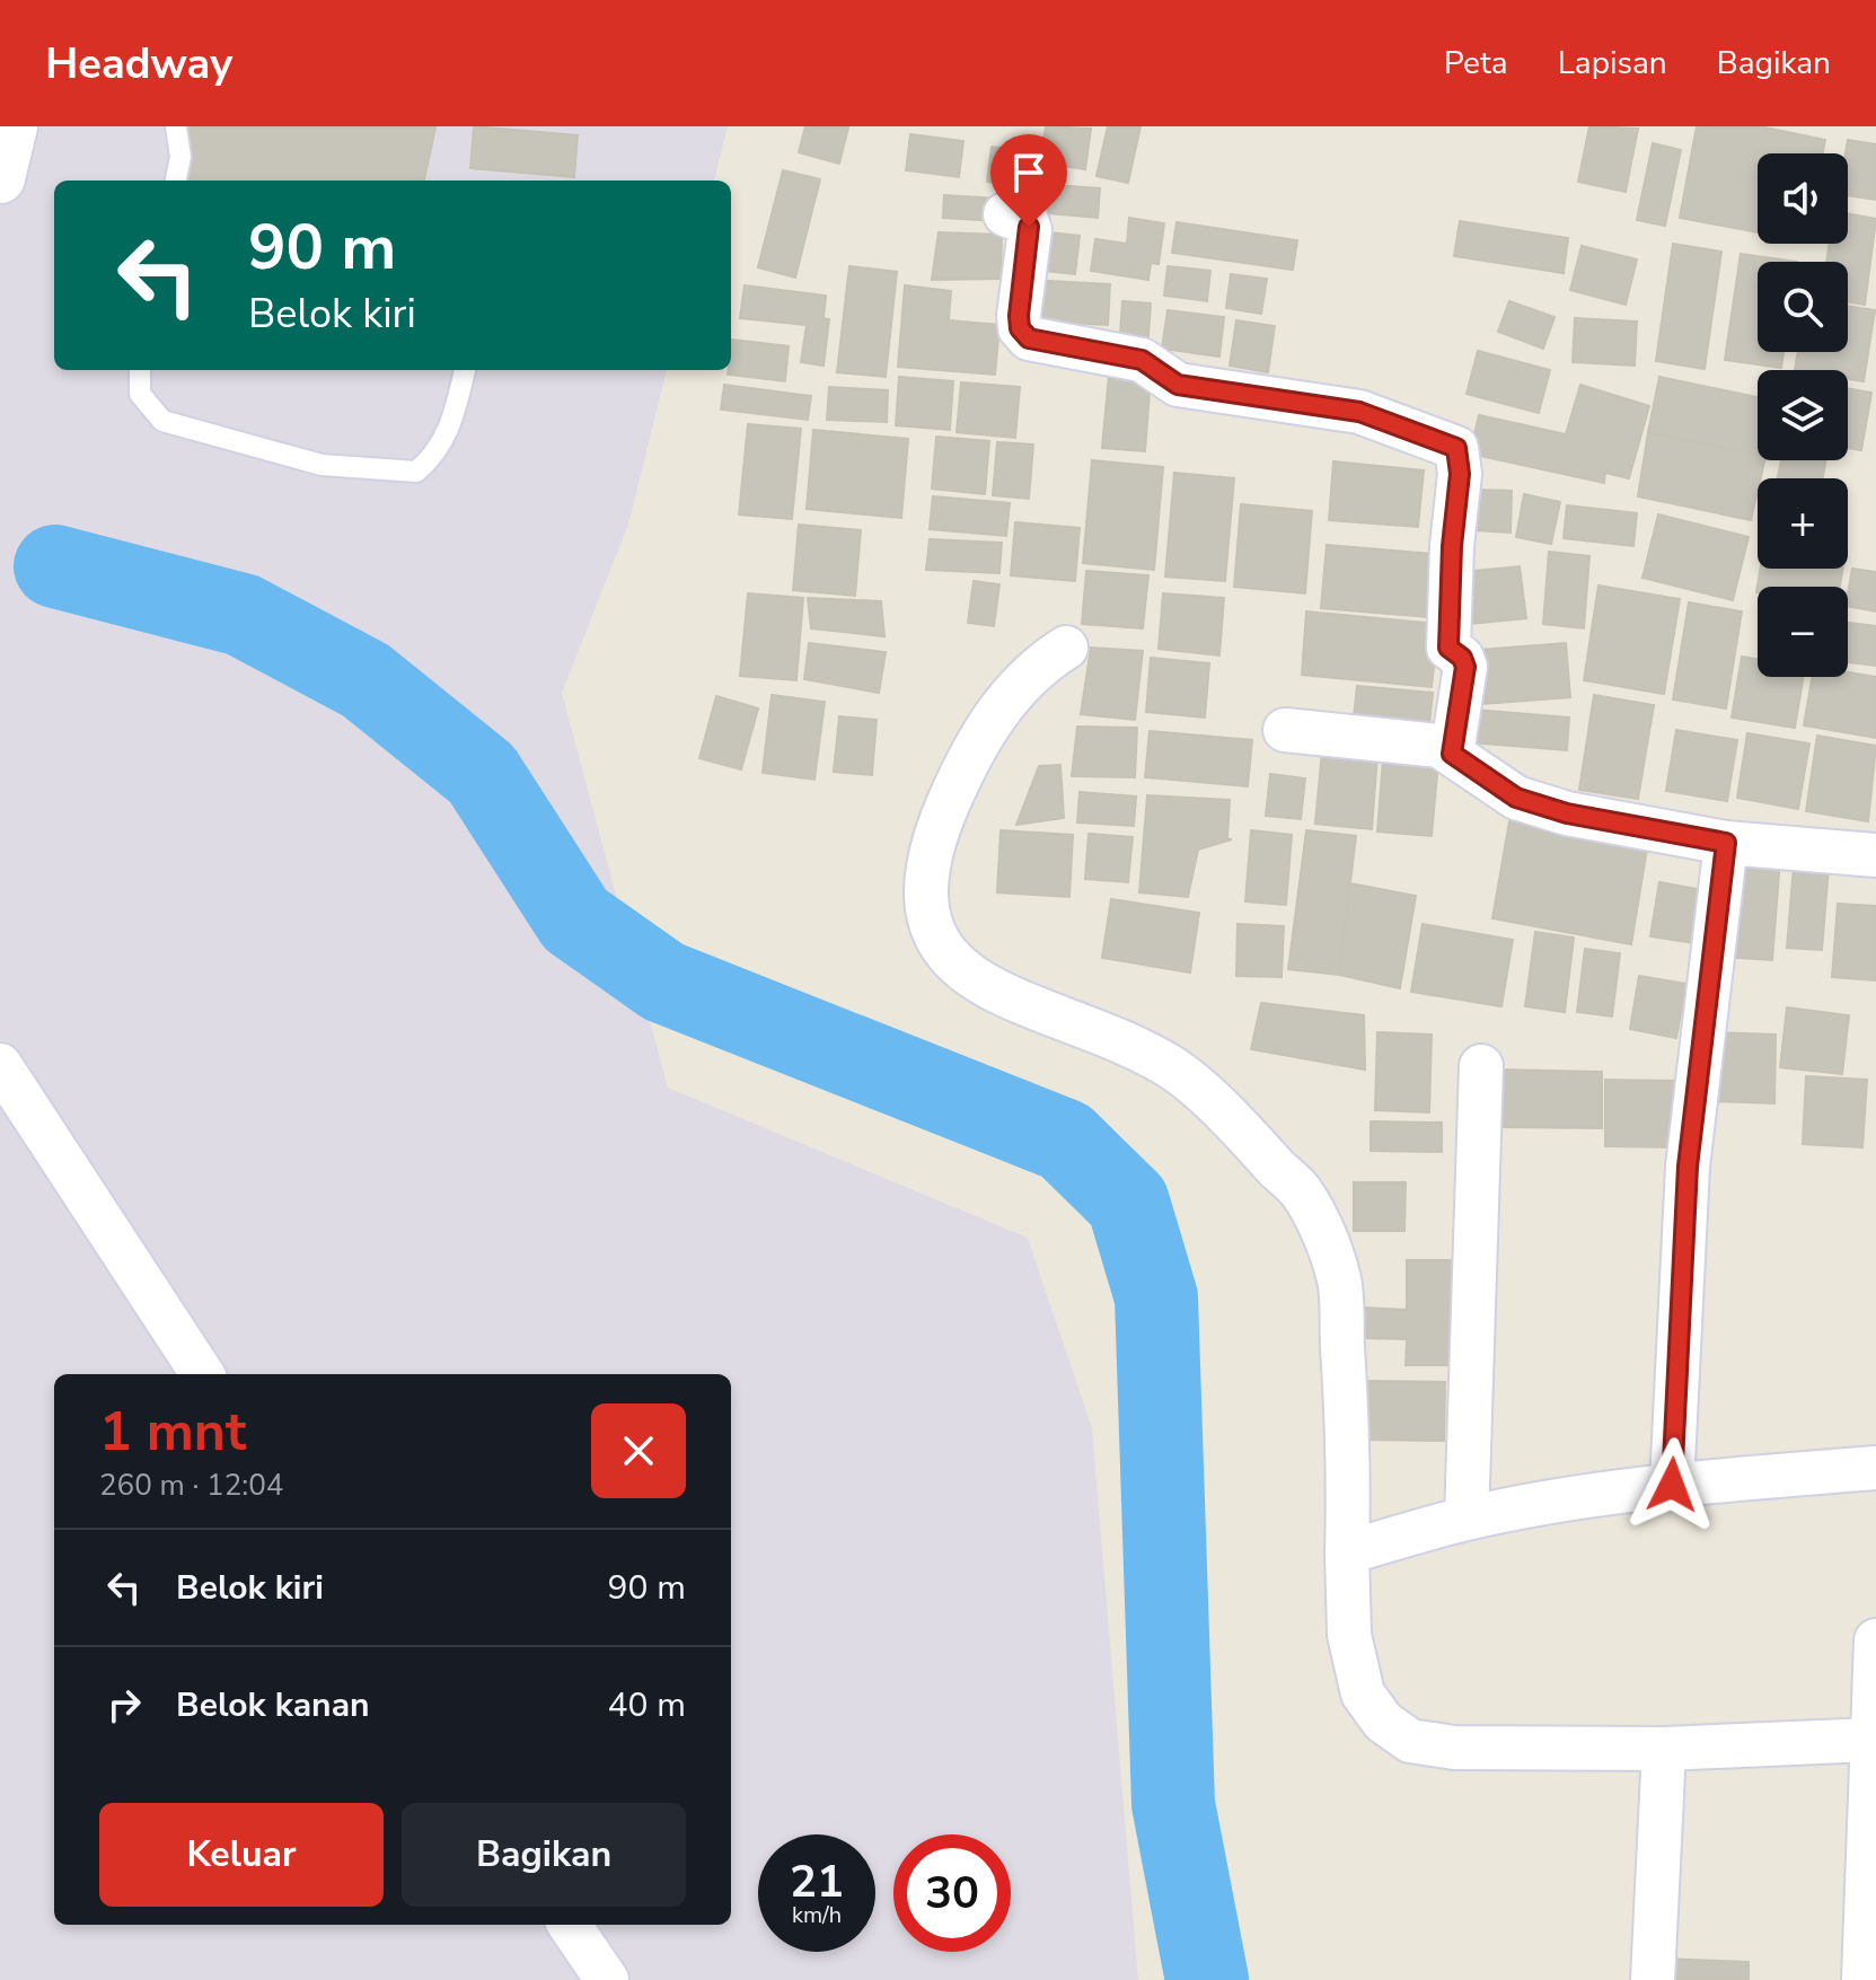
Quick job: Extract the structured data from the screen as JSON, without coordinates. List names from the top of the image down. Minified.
{"page":{"header":"Headway","nav":["Peta","Lapisan","Bagikan"],"map_buttons":["+","−"],"turn":["90 m","Belok kiri"],"heading":["1 mnt","260 m · 12:04"],"list":[{"name":"Belok kiri","value":"90 m"},{"name":"Belok kanan","value":"40 m"}],"buttons":["Keluar","Bagikan"],"speed":"21 km/h","limit":"30"}}
